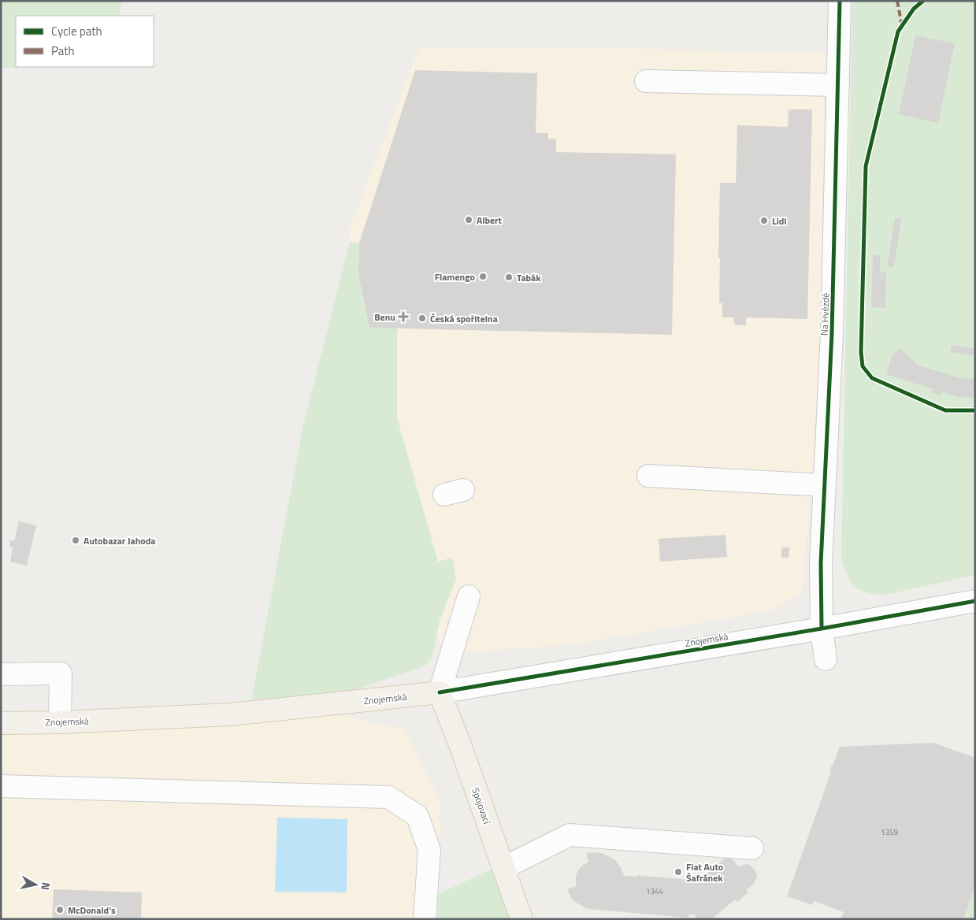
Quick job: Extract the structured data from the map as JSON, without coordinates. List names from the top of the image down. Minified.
{"streets":{"main road":["Znojemská","Spojovací"],"street":["Na Hvězdě"]},"crossings":[["Na Hvězdě","Znojemská"],["Znojemská","Spojovací"]],"places":{"other":["Albert","Lidl","Flamengo","Tabák","Česká spořitelna","Autobazar Jahoda","Fiat Auto Šafránek","McDonald's"],"health":["Benu"]},"house_numbers":["1359","1344"],"legend":["Cycle path","Path"],"north":"right"}
